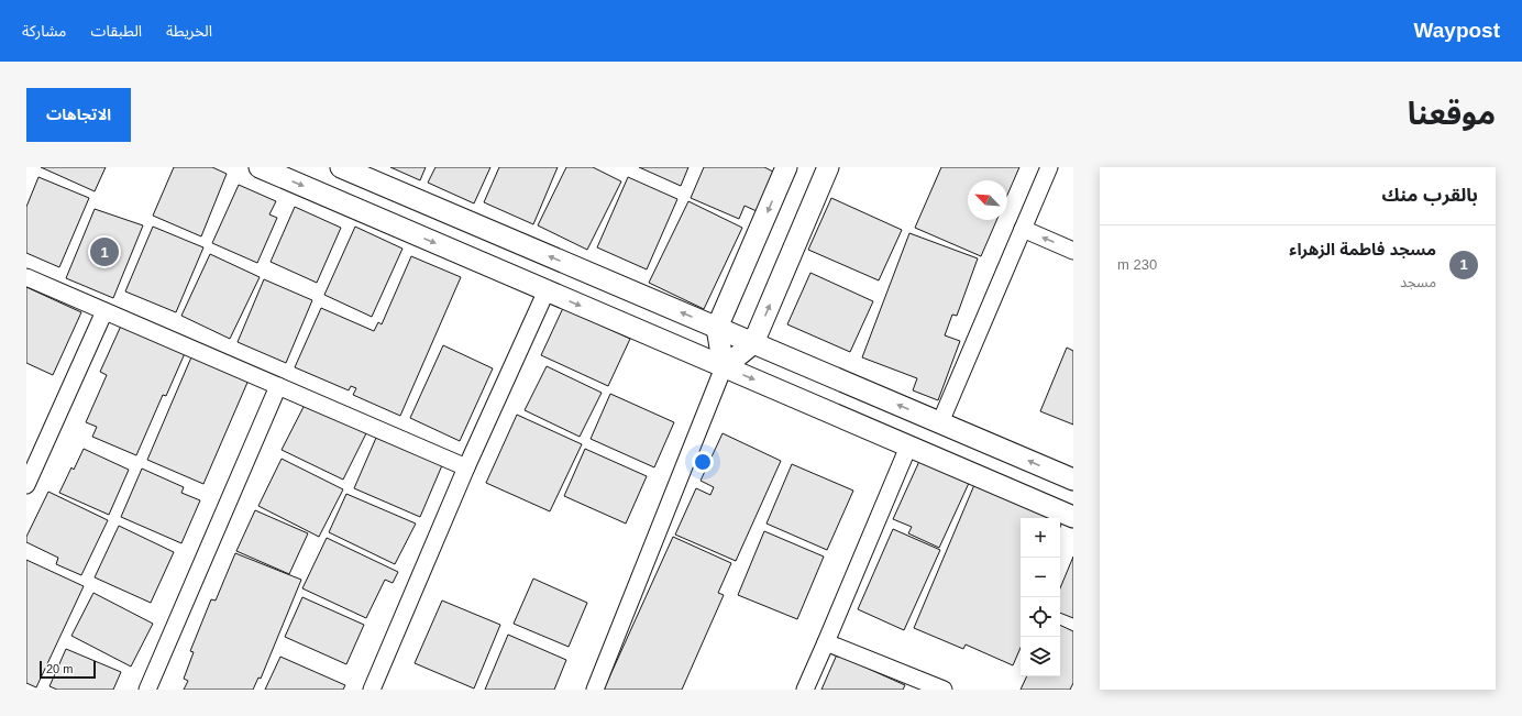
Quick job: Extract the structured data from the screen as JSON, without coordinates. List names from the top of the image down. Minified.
{"scale_bar":"20 m","north":"top left","page":{"header":"Waypost","nav":["الخريطة","الطبقات","مشاركة"],"title":"موقعنا","buttons":"الاتجاهات","heading":"بالقرب منك","list":[{"mark":"1","name":"مسجد فاطمة الزهراء","note":"مسجد","value":"230 m"}],"pins":"1","map_buttons":["+","−"],"scale":"20 m"}}
